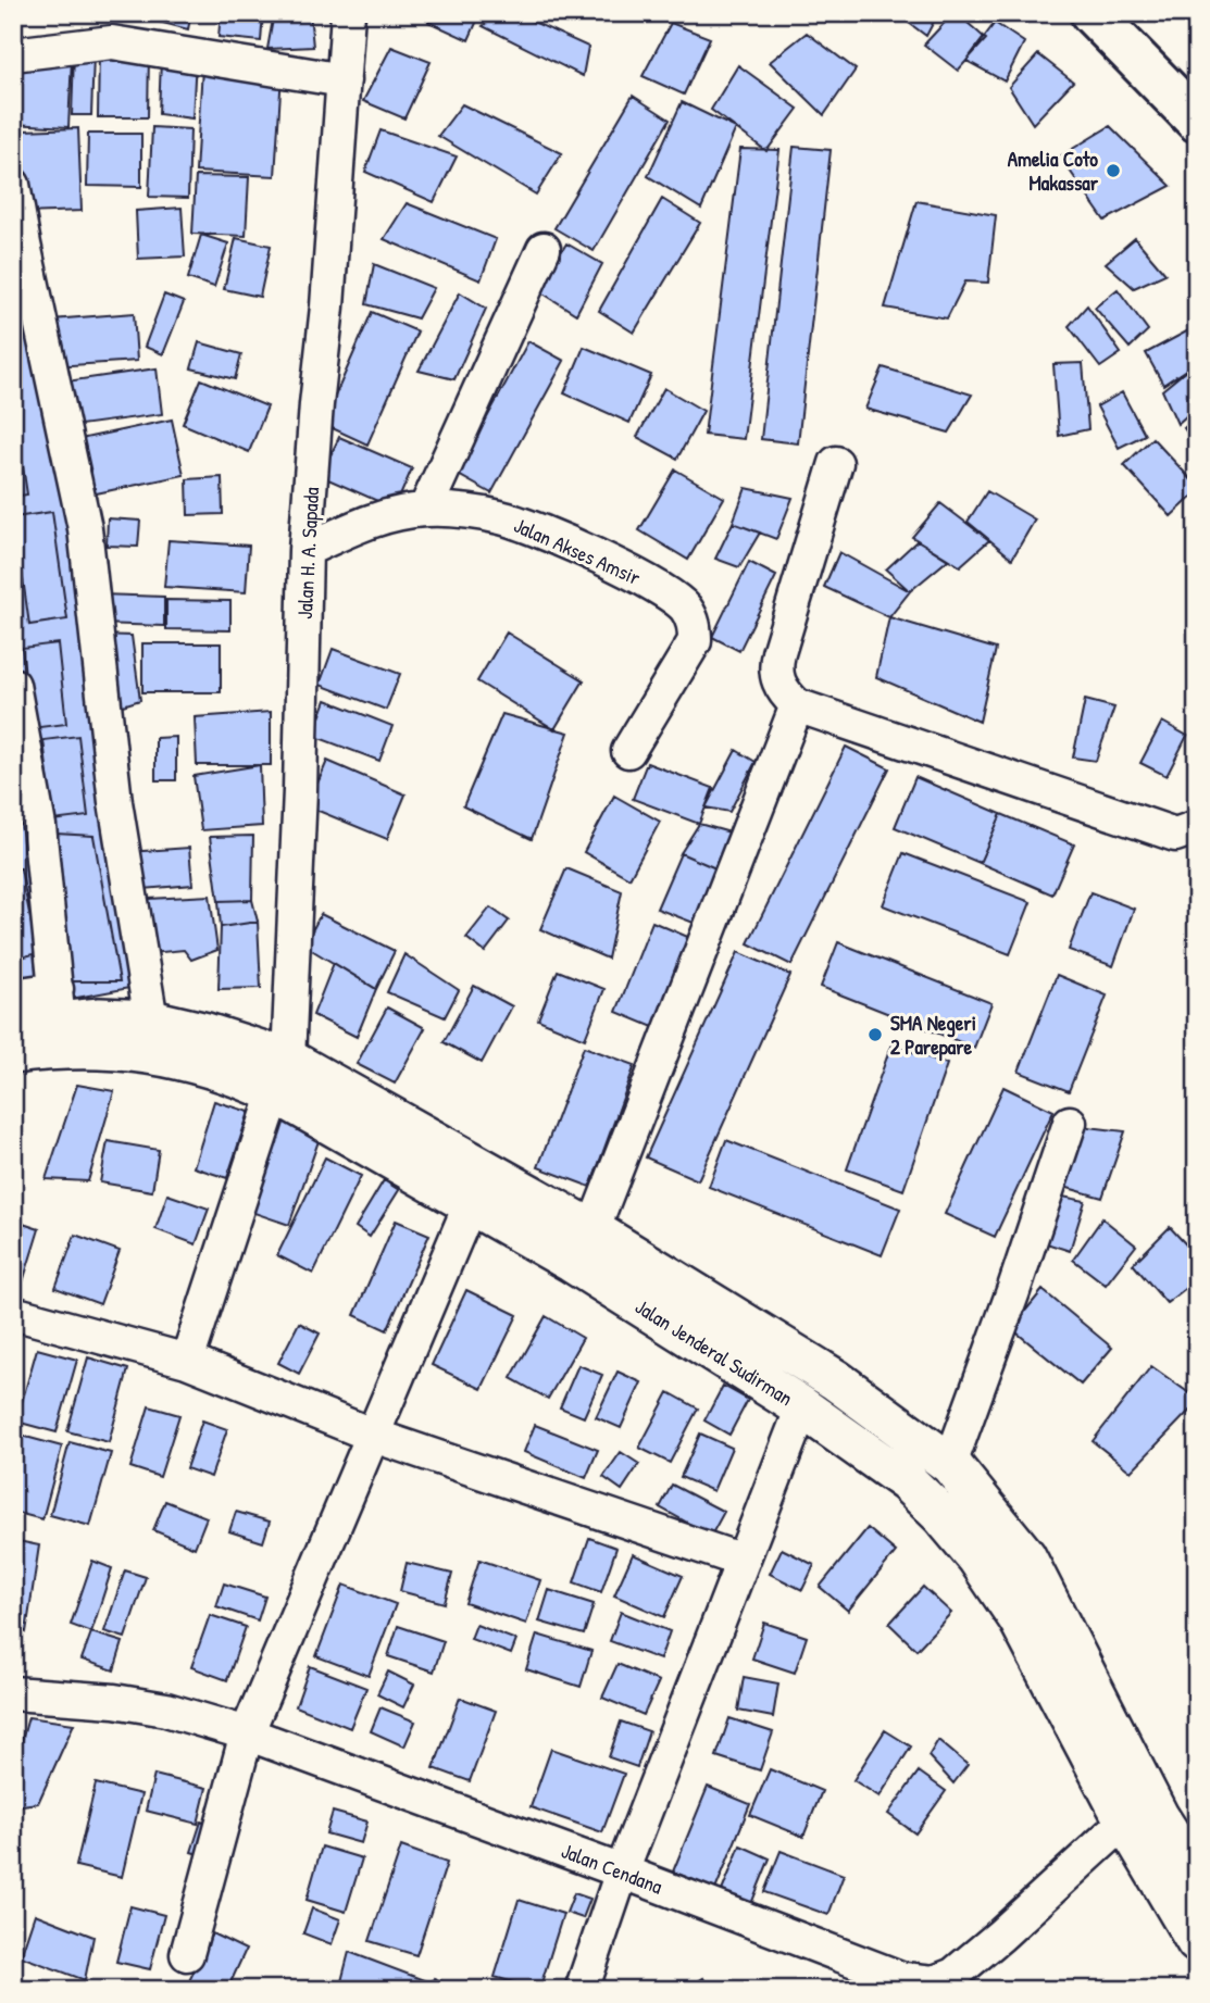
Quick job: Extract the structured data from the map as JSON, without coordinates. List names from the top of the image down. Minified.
{"streets":{"main road":["Jalan Jenderal Sudirman"],"street":["Jalan Akses Amsir","Jalan H. A. Sapada","Jalan Cendana"]},"crossings":[["Jalan Akses Amsir","Jalan H. A. Sapada"],["Jalan H. A. Sapada","Jalan Jenderal Sudirman"],["Jalan Jenderal Sudirman","Jalan Cendana"]],"places":["Amelia Coto Makassar","SMA Negeri 2 Parepare"]}
